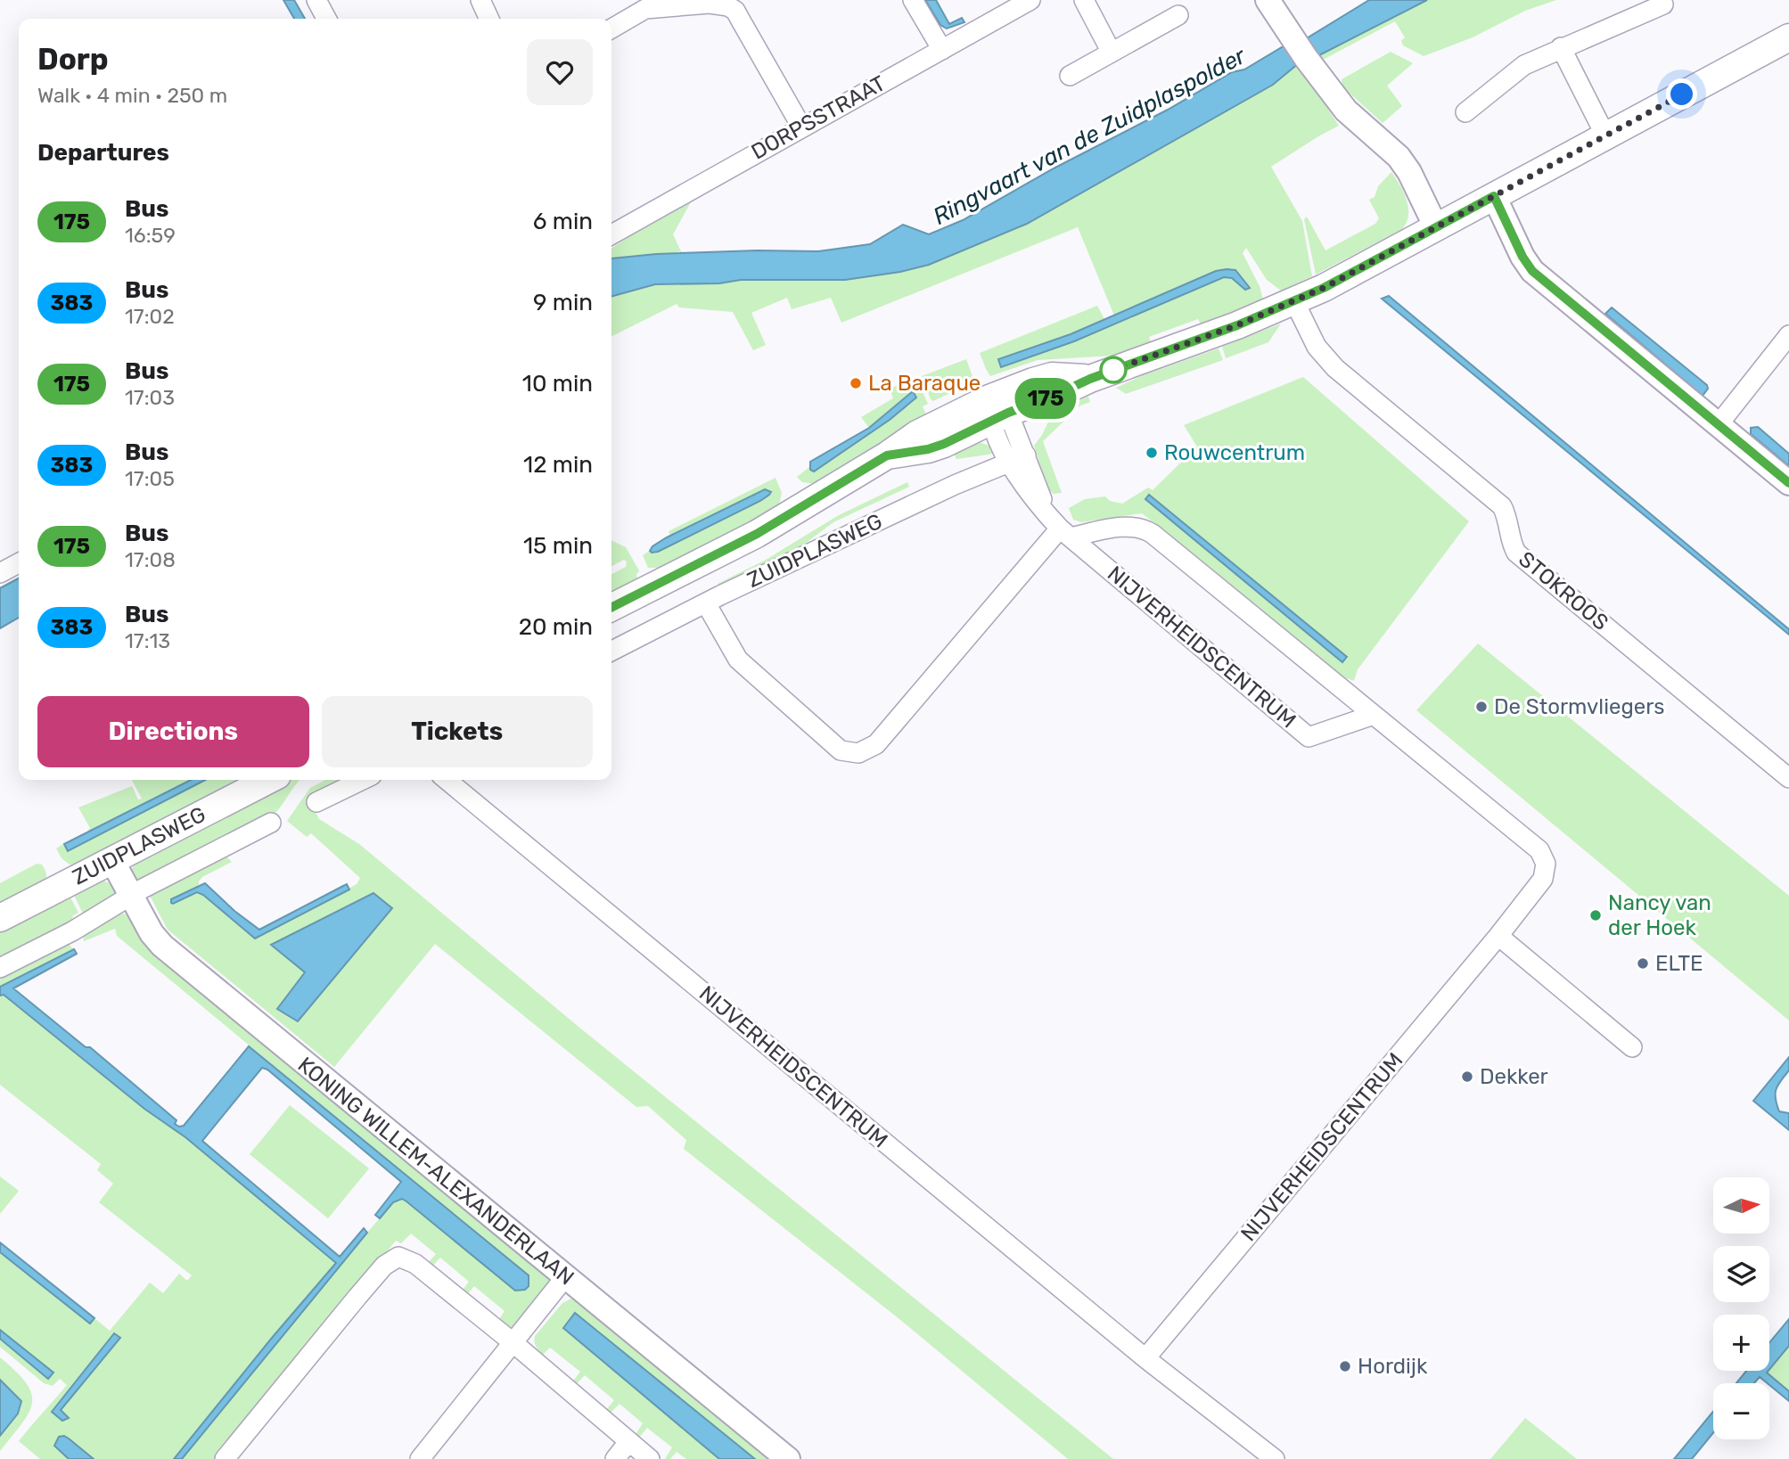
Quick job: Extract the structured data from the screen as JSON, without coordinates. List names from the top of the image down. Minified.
{"streets":{"main road":["ZUIDPLASWEG"],"street":["DORPSSTRAAT","STOKROOS","NIJVERHEIDSCENTRUM","KONING WILLEM-ALEXANDERLAAN"]},"crossings":[["ZUIDPLASWEG","STOKROOS"],["ZUIDPLASWEG","NIJVERHEIDSCENTRUM"],["ZUIDPLASWEG","KONING WILLEM-ALEXANDERLAAN"]],"water":["Ringvaart van de Zuidplaspolder"],"places":["La Baraque","Rouwcentrum","De Stormvliegers","Nancy van der Hoek","ELTE","Dekker","Hordijk"],"lines":["bus line 175"],"north":"right","page":{"on_map":"175","heading":[["Dorp","Walk · 4 min · 250 m"],"Departures"],"list":[{"mark":"175","name":"Bus","note":"16:59","value":"6 min"},{"mark":"383","name":"Bus","note":"17:02","value":"9 min"},{"mark":"175","name":"Bus","note":"17:03","value":"10 min"},{"mark":"383","name":"Bus","note":"17:05","value":"12 min"},{"mark":"175","name":"Bus","note":"17:08","value":"15 min"},{"mark":"383","name":"Bus","note":"17:13","value":"20 min"}],"buttons":["Directions","Tickets"],"map_buttons":["+","−"]}}
